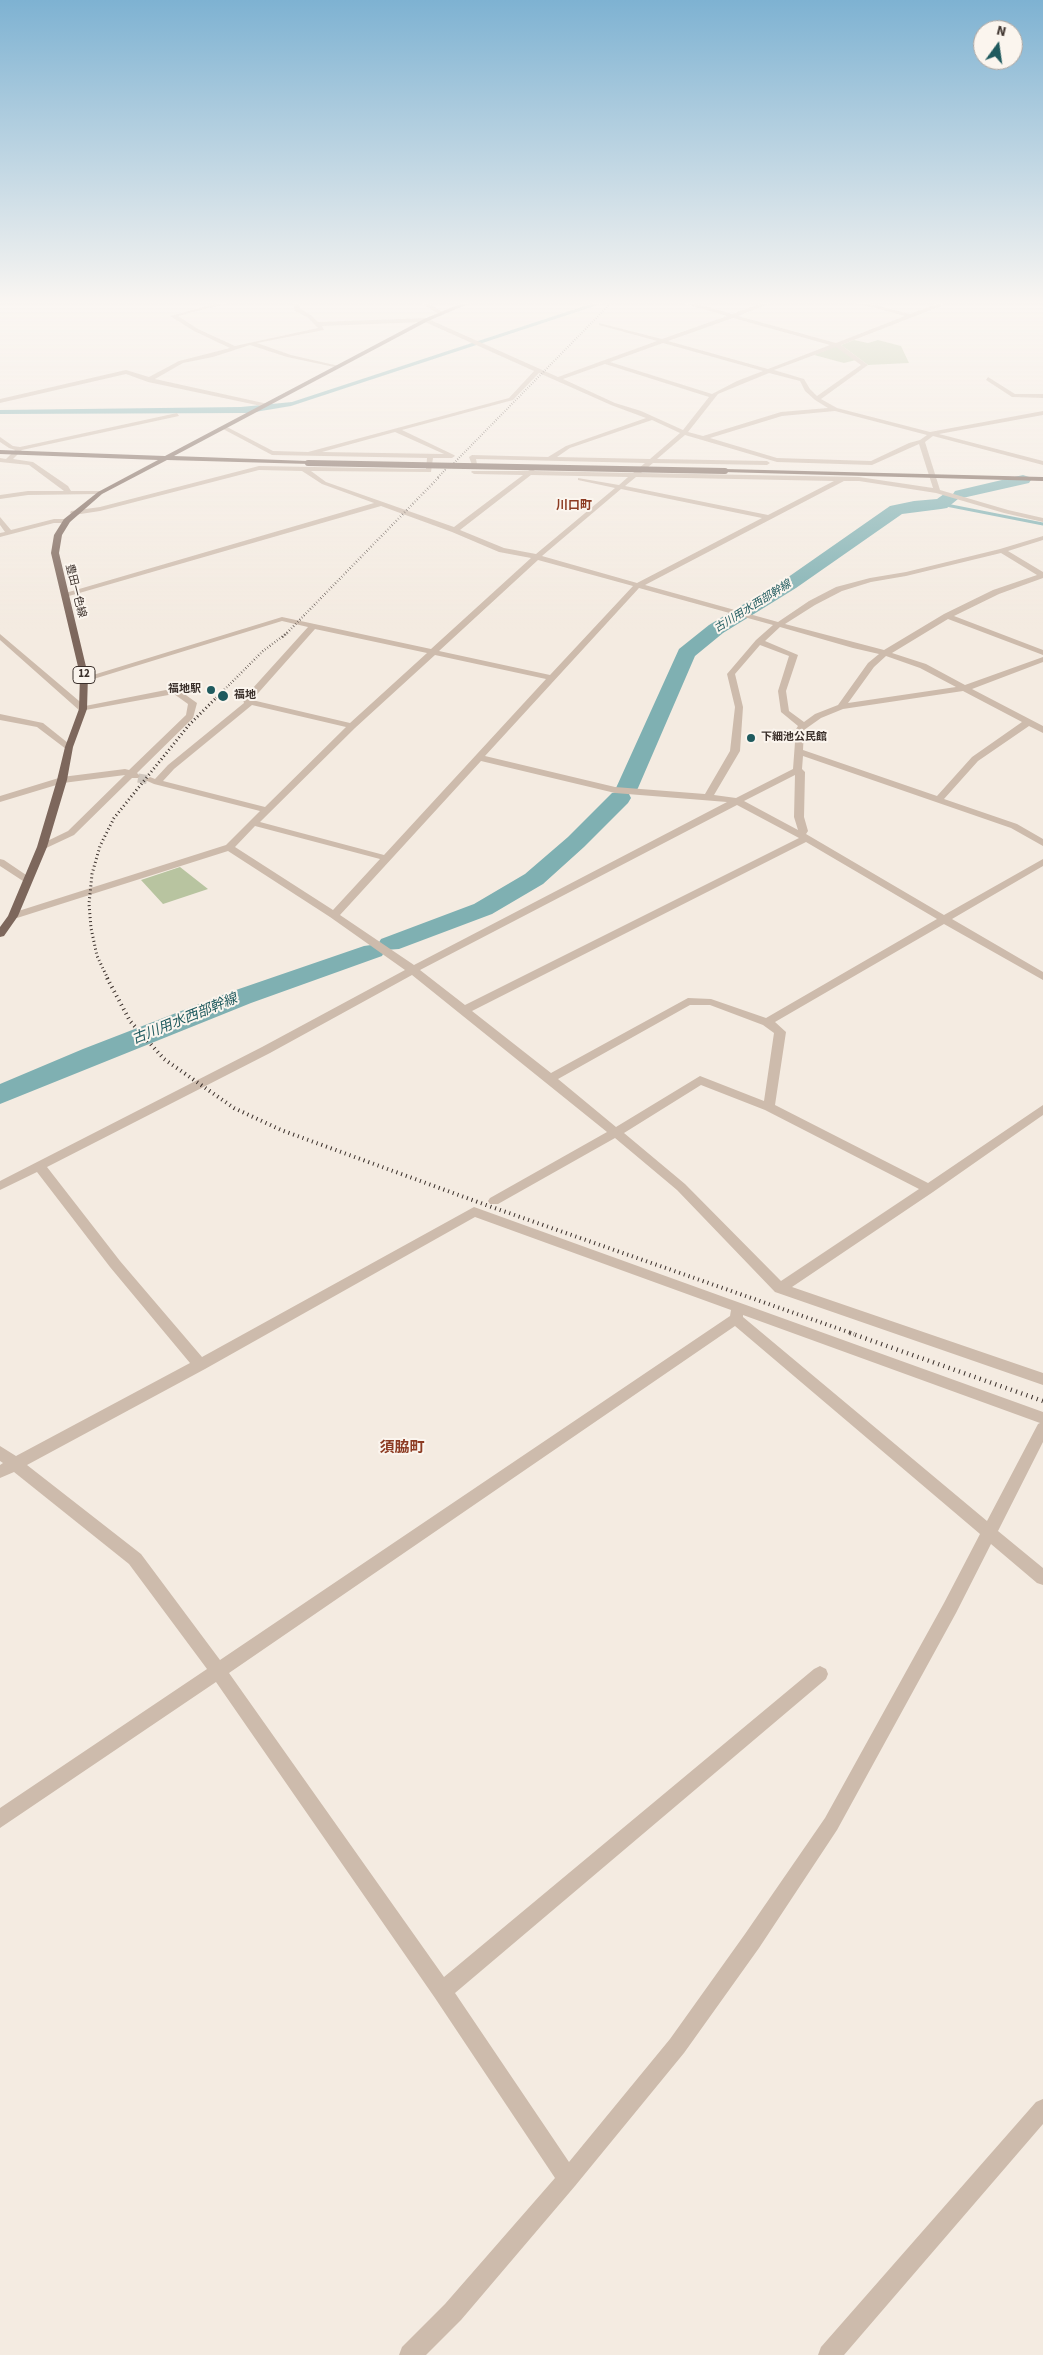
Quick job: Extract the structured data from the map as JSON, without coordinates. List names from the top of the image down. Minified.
{"streets":{"main road":["豊田一色線","12"]},"districts":["川口町","須脇町"],"water":["古川用水西部幹線"],"places":["福地駅","福地","下細池公民館"],"north":"top"}
